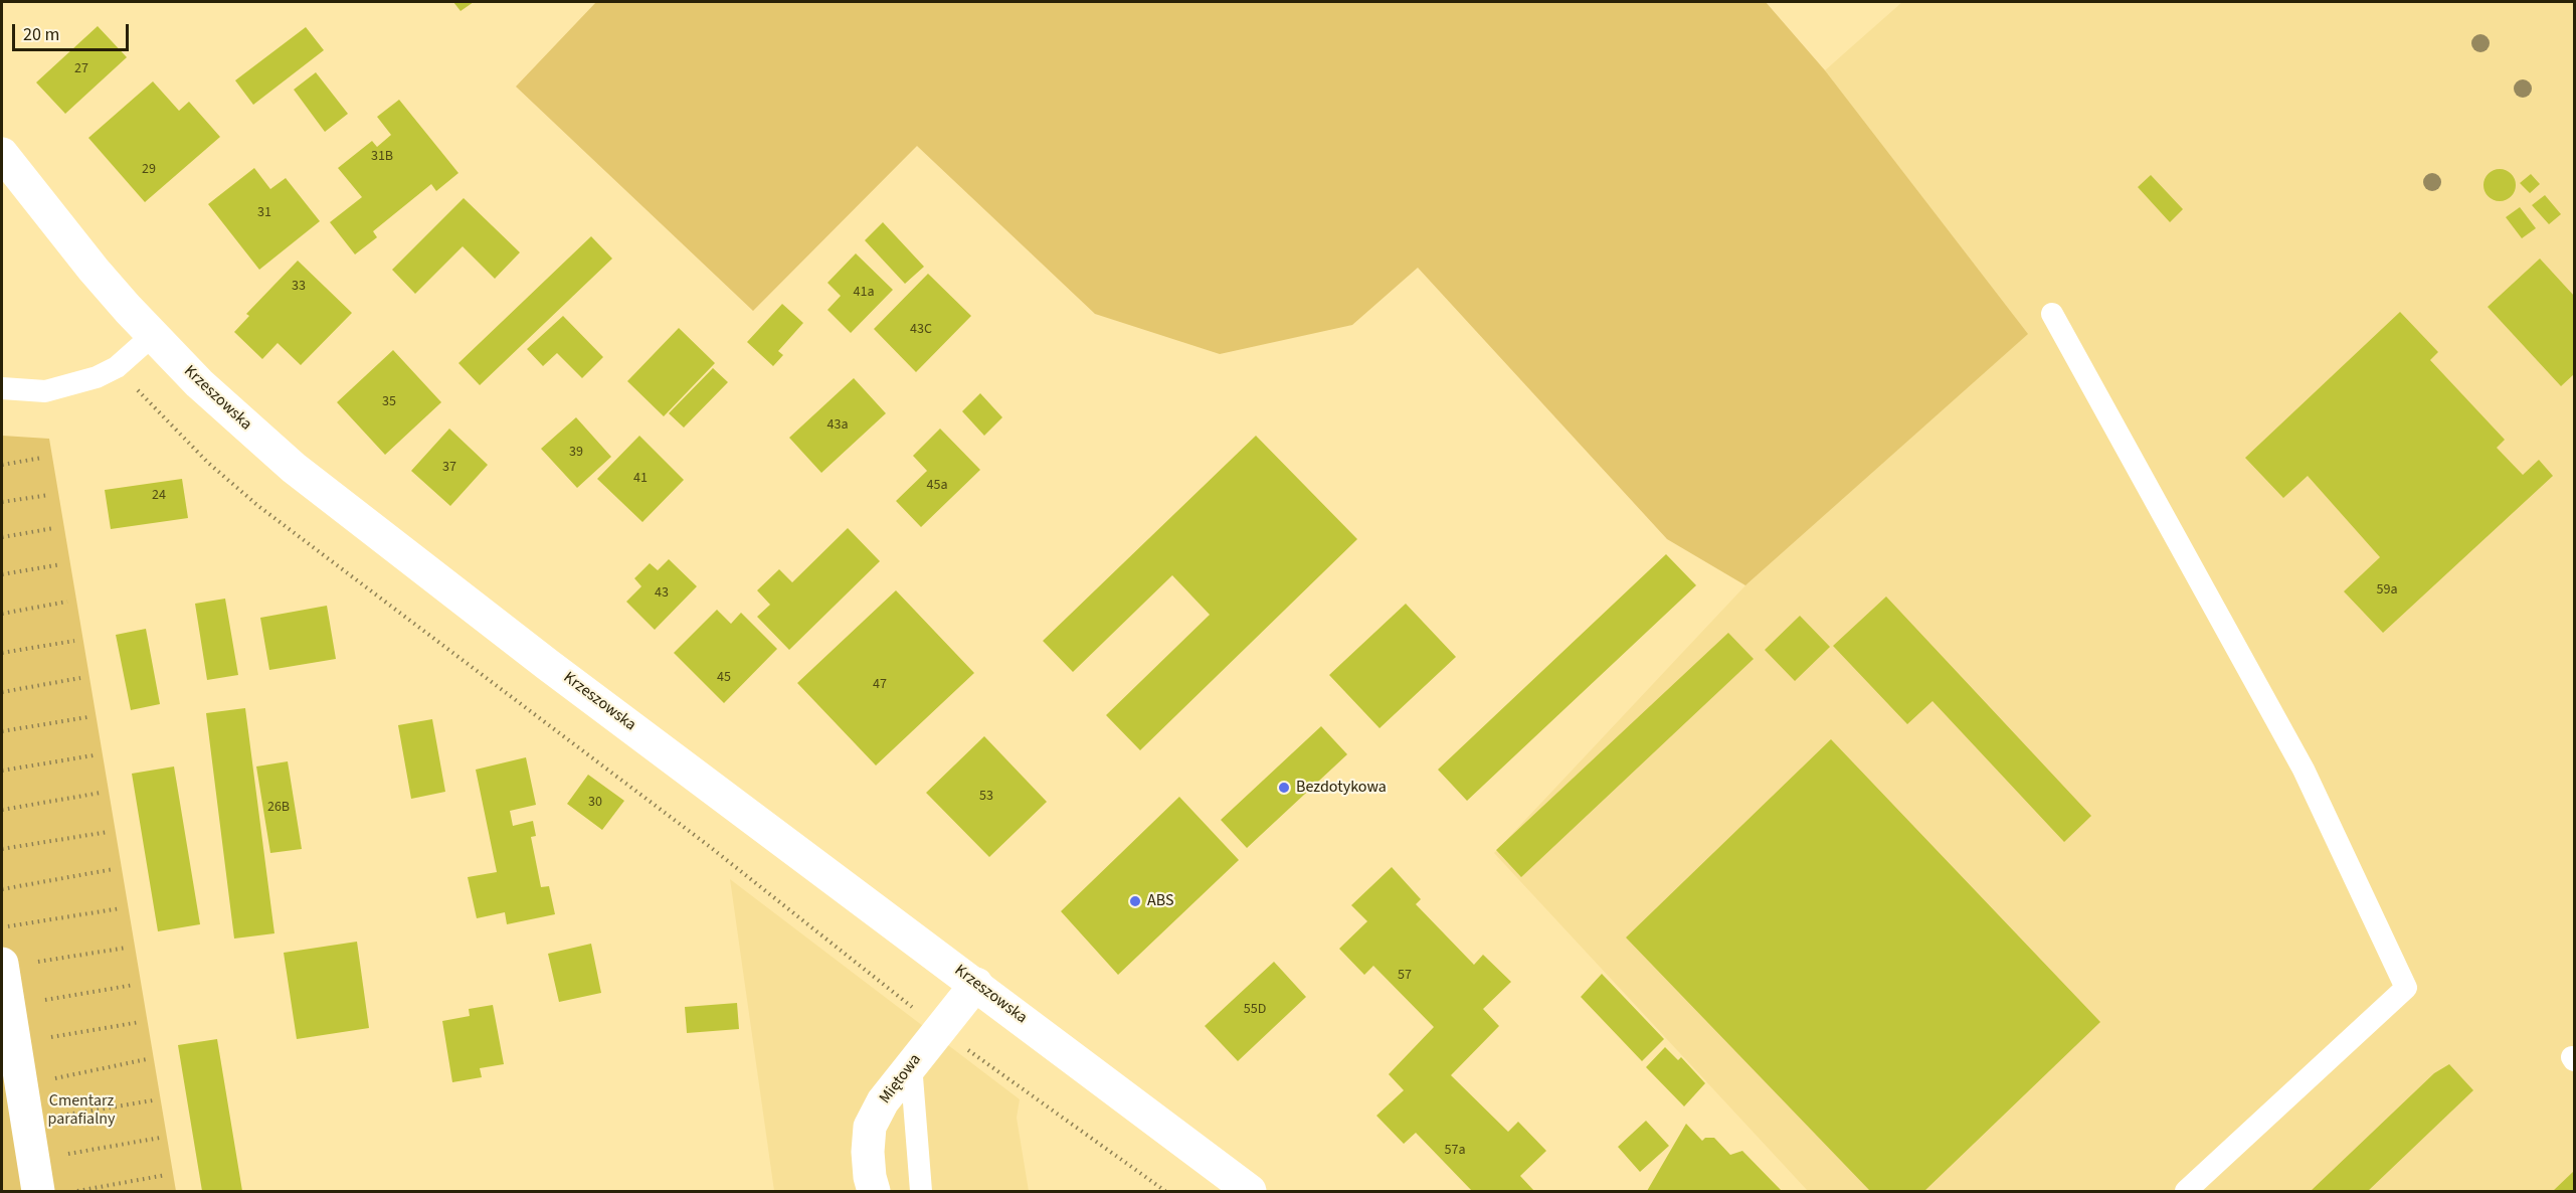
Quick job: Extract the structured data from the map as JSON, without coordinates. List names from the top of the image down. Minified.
{"streets":{"main road":["Krzeszowska","Miętowa"]},"crossings":[["Krzeszowska","Miętowa"]],"parks":["Cmentarz parafialny"],"places":["Bezdotykowa","ABS"],"house_numbers":["27","31B","29","31","33","41a","43C","35","43a","39","37","41","45a","24","59a","43","45","47","53","30","26B","57","55D","57a"],"scale_bar":"20 m"}
